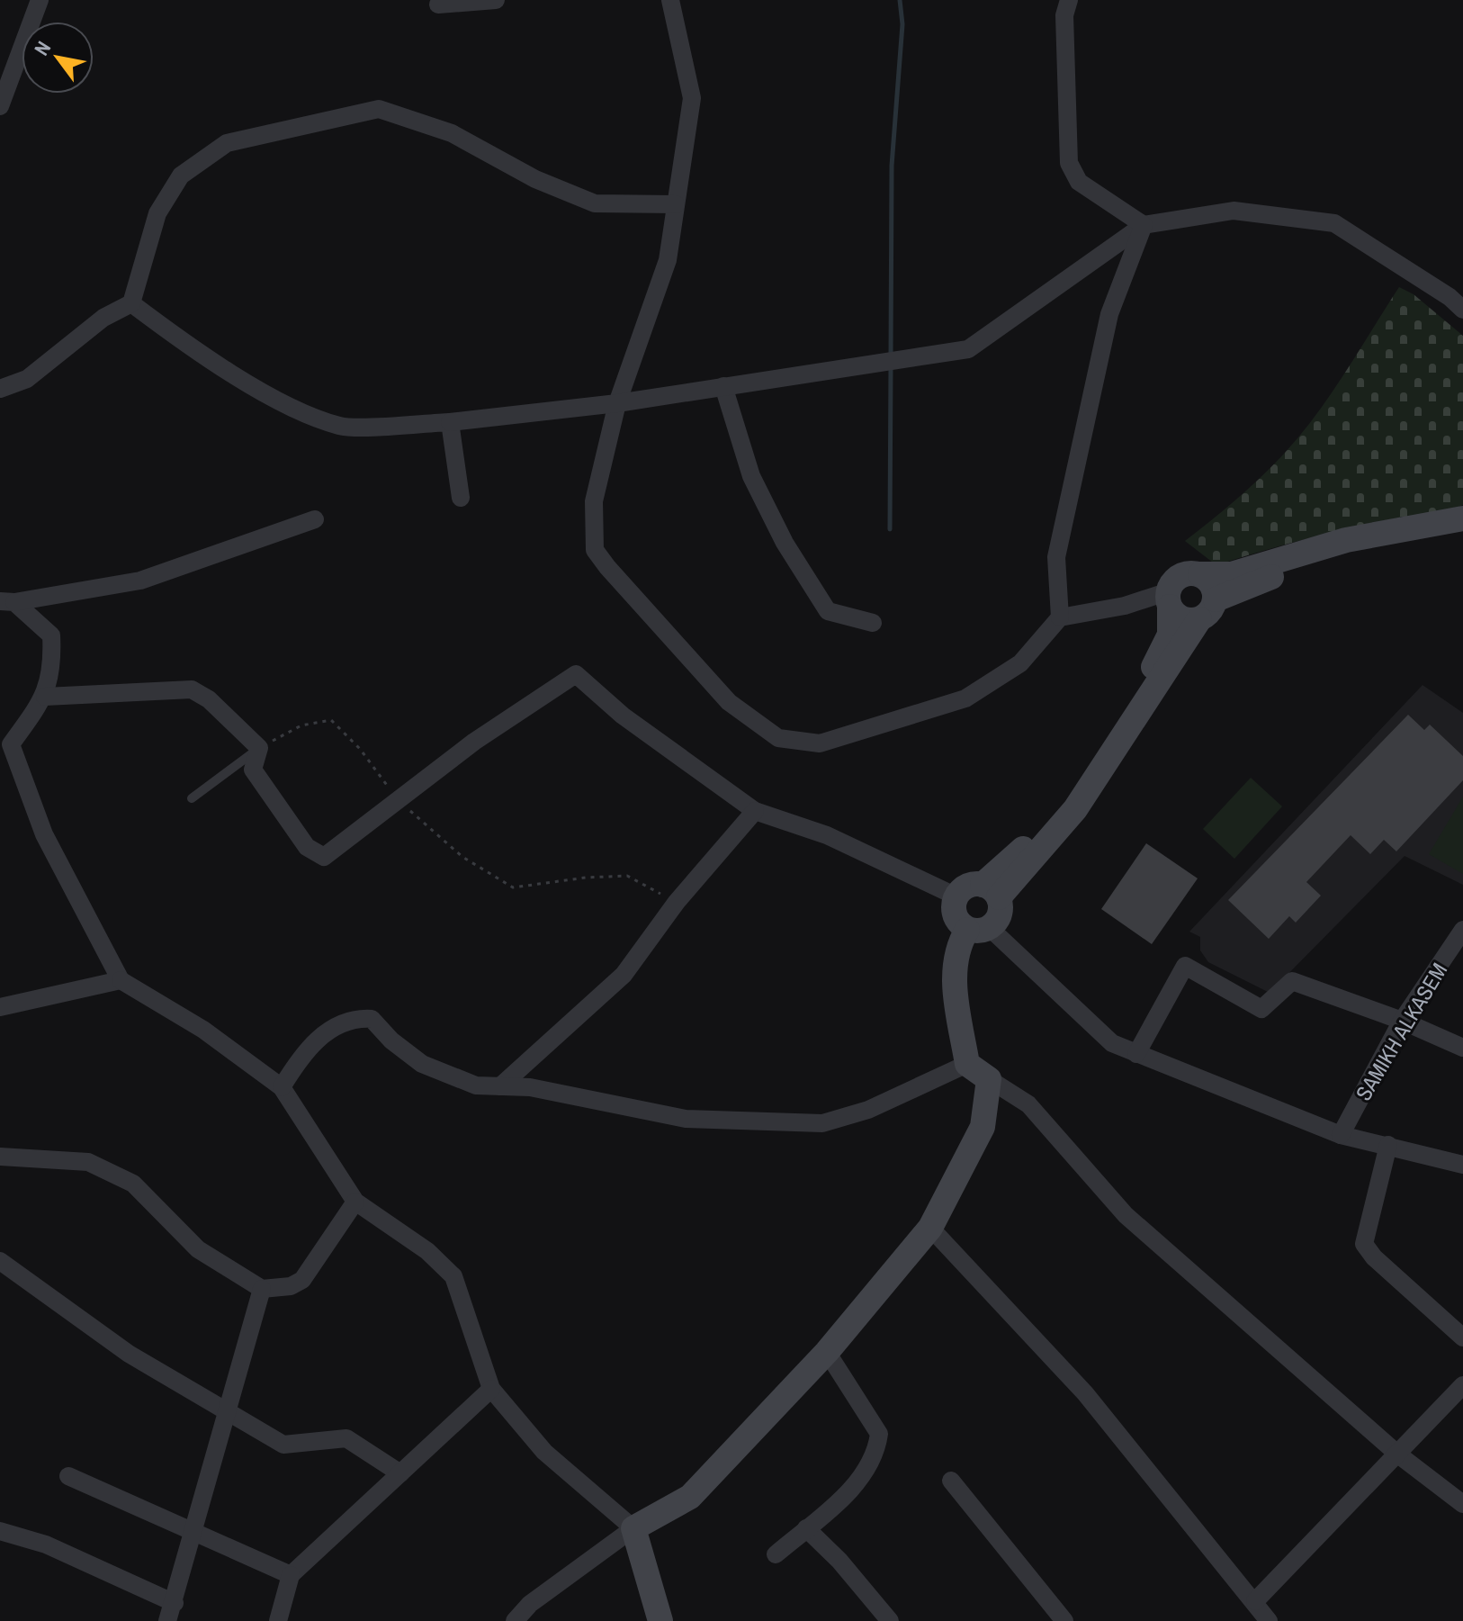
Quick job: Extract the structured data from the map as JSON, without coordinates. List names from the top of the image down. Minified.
{"streets":{"street":["SAMIKH ALKASEM"]},"north":"top left"}
